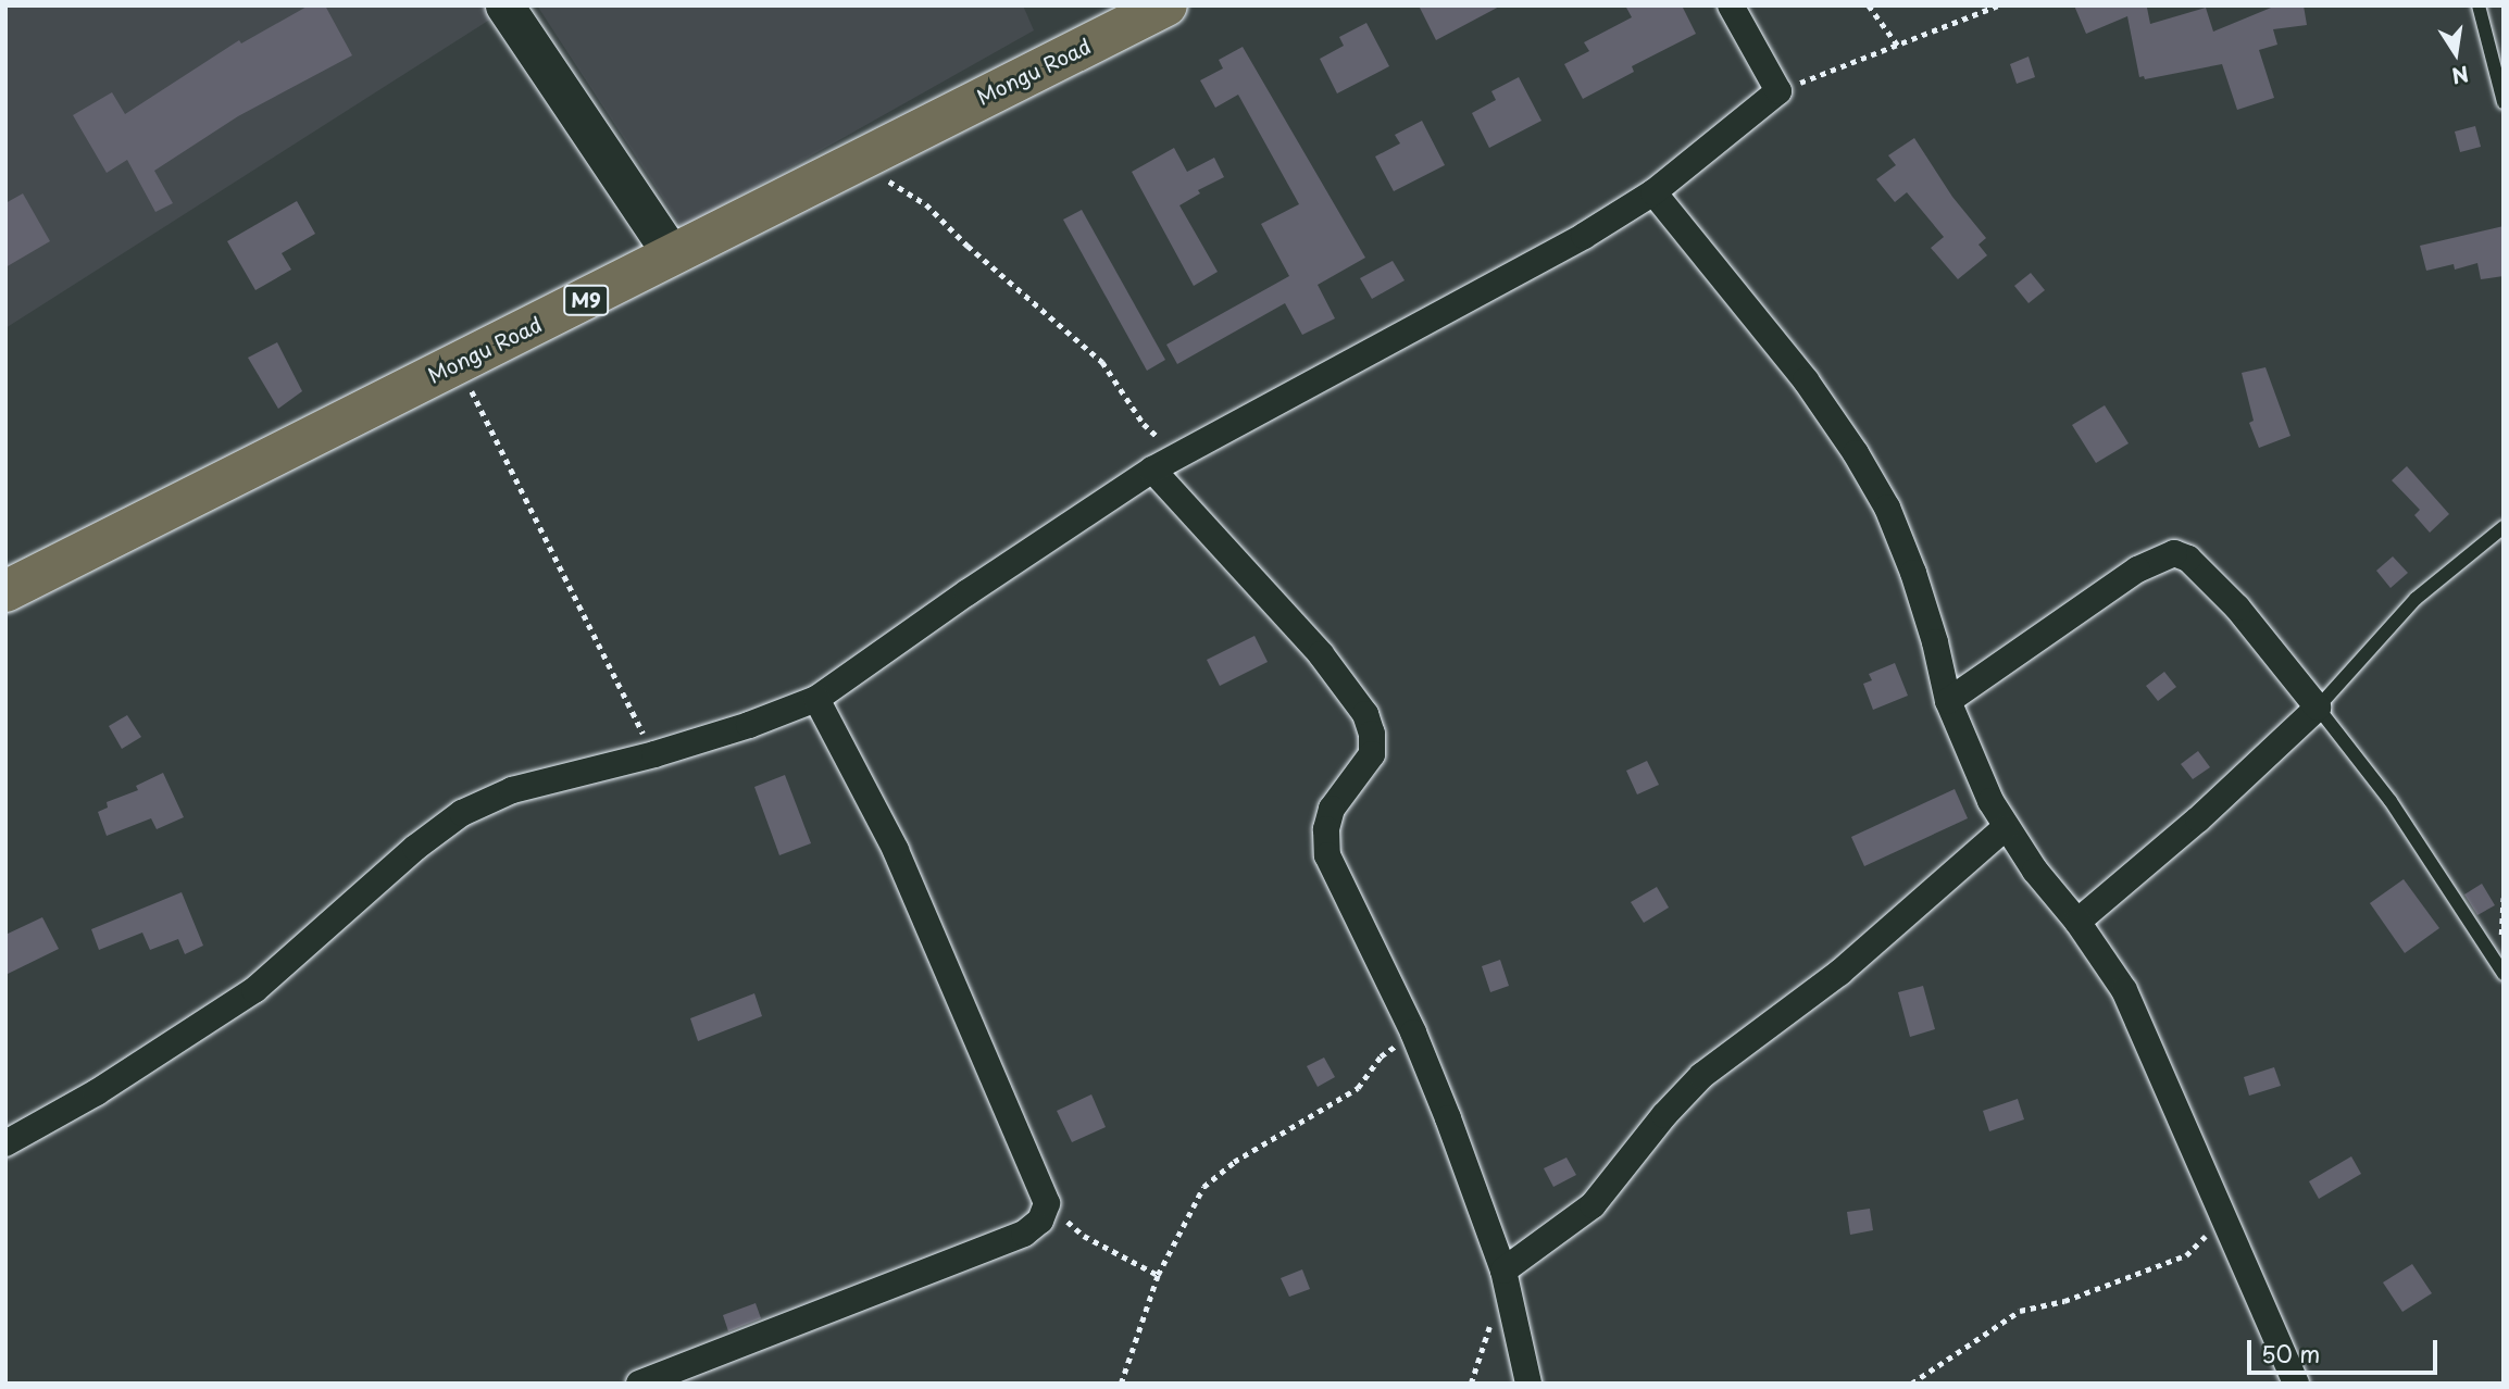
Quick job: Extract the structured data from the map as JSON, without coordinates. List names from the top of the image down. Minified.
{"streets":{"main road":["Mongu Road","M9"]},"scale_bar":"50 m","north":"bottom"}
